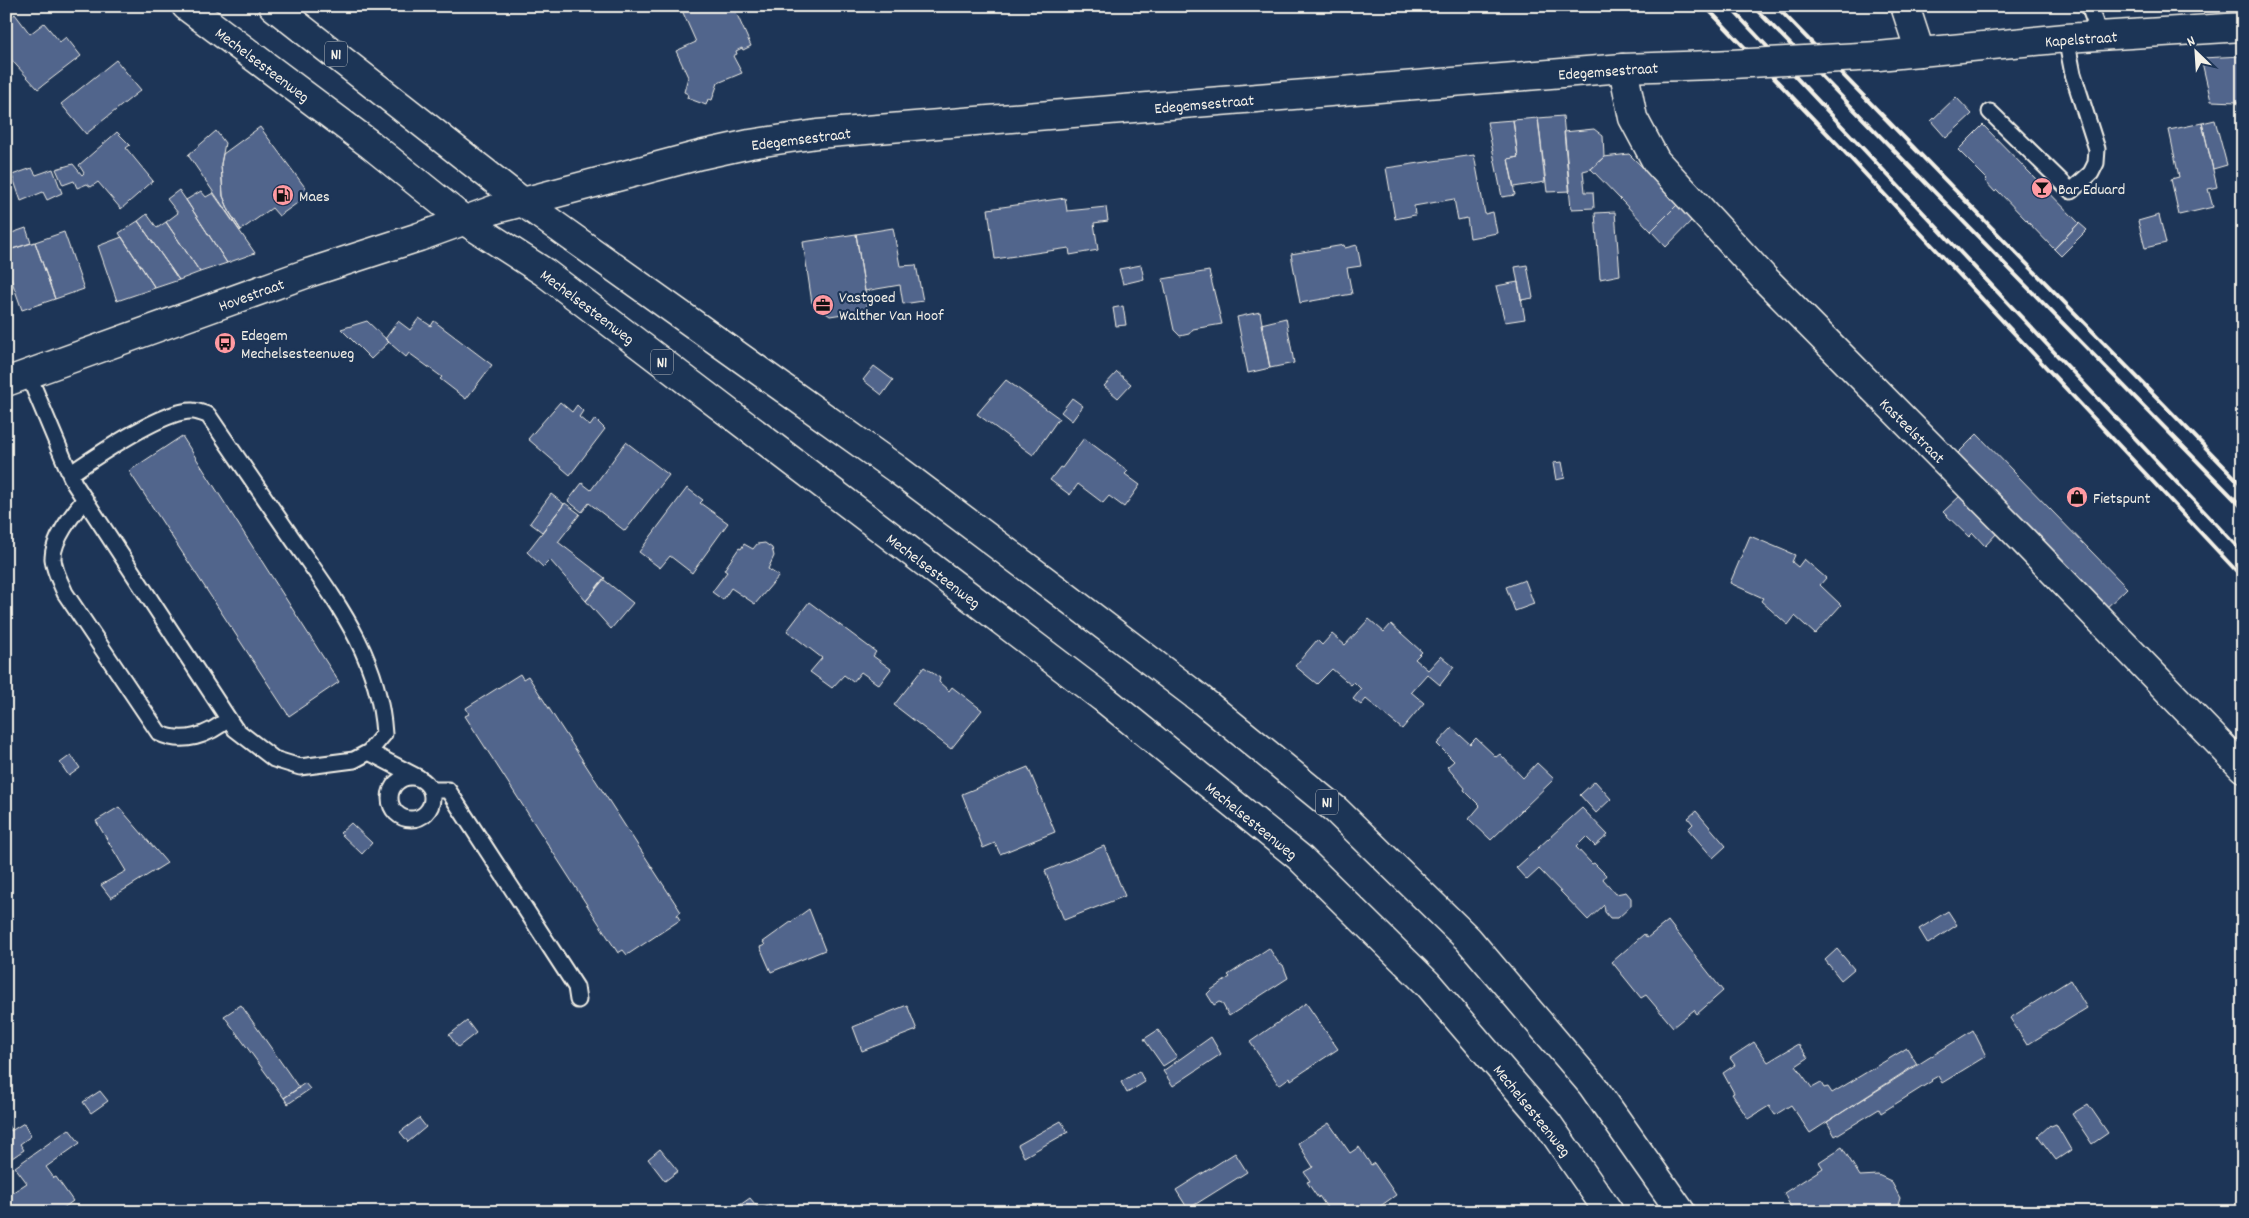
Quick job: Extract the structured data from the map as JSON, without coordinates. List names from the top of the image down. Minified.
{"streets":{"main road":["Kapelstraat","N1","Mechelsesteenweg","Edegemsestraat","Hovestraat","Kasteelstraat"]},"crossings":[["Kapelstraat","Edegemsestraat"],["N1","Edegemsestraat"],["Mechelsesteenweg","Hovestraat"],["Edegemsestraat","Hovestraat"],["Edegemsestraat","Kasteelstraat"]],"places":{"bar":["Bar Eduard"],"fuel station":["Maes"],"office":["Vastgoed Walther Van Hoof"],"bus stop":["Edegem Mechelsesteenweg"],"shop":["Fietspunt"]},"north":"top left"}
